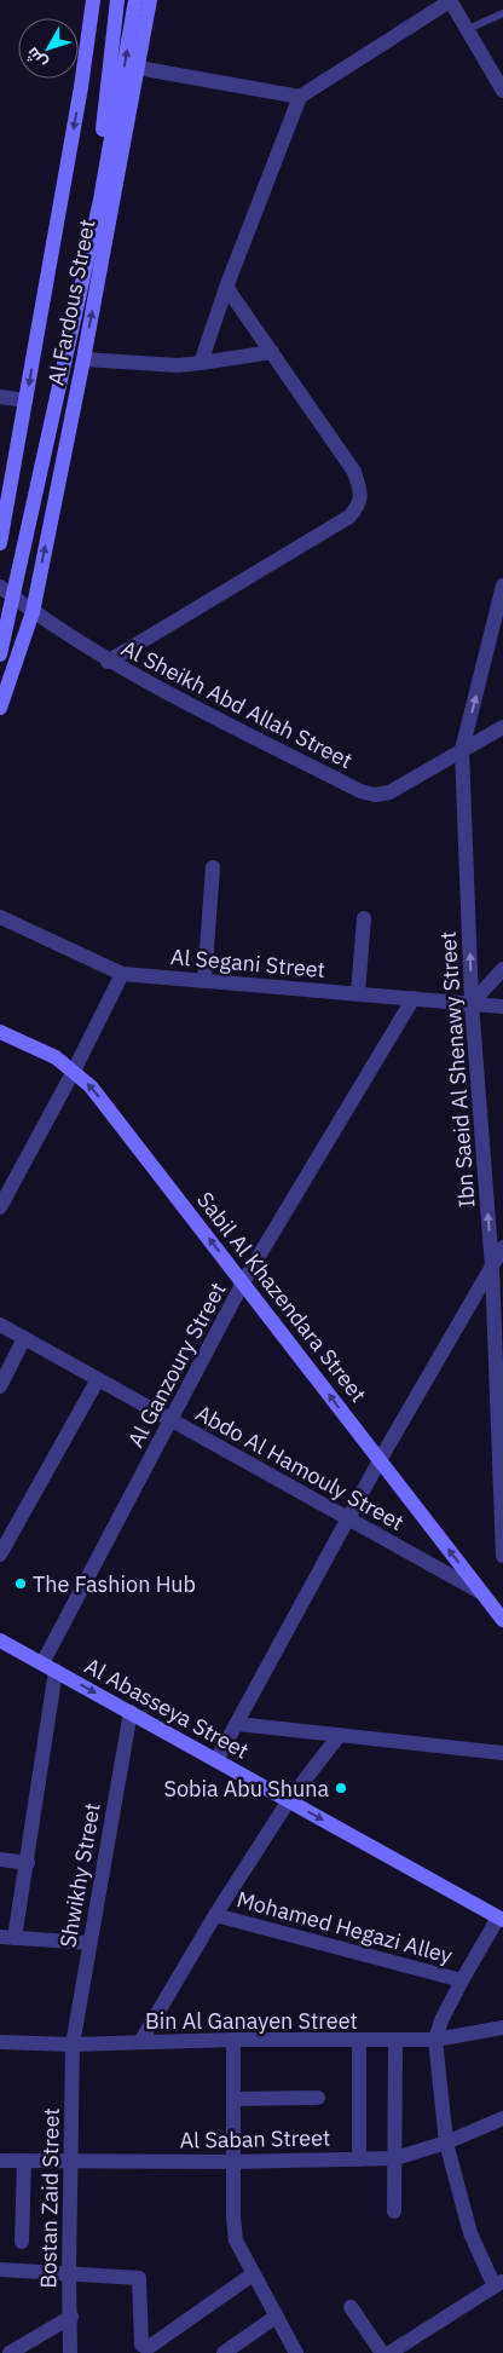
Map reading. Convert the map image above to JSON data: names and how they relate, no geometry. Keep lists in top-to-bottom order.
{
  "streets": {
    "main road": ["Al Fardous Street", "Sabil Al Khazendara Street", "Al Abasseya Street"],
    "street": [
      "Al Sheikh Abd Allah Street",
      "Al Segani Street",
      "Ibn Saeid Al Shenawy Street",
      "Al Ganzoury Street",
      "Abdo Al Hamouly Street",
      "Shwikhy Street",
      "Mohamed Hegazi Alley",
      "Bin Al Ganayen Street",
      "Al Saban Street",
      "Bostan Zaid Street"
    ]
  },
  "crossings": [
    ["Al Fardous Street", "Al Sheikh Abd Allah Street"],
    ["Al Sheikh Abd Allah Street", "Ibn Saeid Al Shenawy Street"],
    ["Al Segani Street", "Ibn Saeid Al Shenawy Street"],
    ["Al Segani Street", "Al Ganzoury Street"],
    ["Sabil Al Khazendara Street", "Al Ganzoury Street"],
    ["Sabil Al Khazendara Street", "Abdo Al Hamouly Street"],
    ["Al Ganzoury Street", "Abdo Al Hamouly Street"],
    ["Al Ganzoury Street", "Al Abasseya Street"],
    ["Al Abasseya Street", "Shwikhy Street"],
    ["Shwikhy Street", "Bin Al Ganayen Street"],
    ["Shwikhy Street", "Bostan Zaid Street"],
    ["Bin Al Ganayen Street", "Bostan Zaid Street"],
    ["Al Saban Street", "Bostan Zaid Street"]
  ],
  "one_way": ["Ibn Saeid Al Shenawy Street", "Sabil Al Khazendara Street", "Al Abasseya Street"],
  "places": ["The Fashion Hub", "Sobia Abu Shuna"],
  "north": "bottom left"
}
